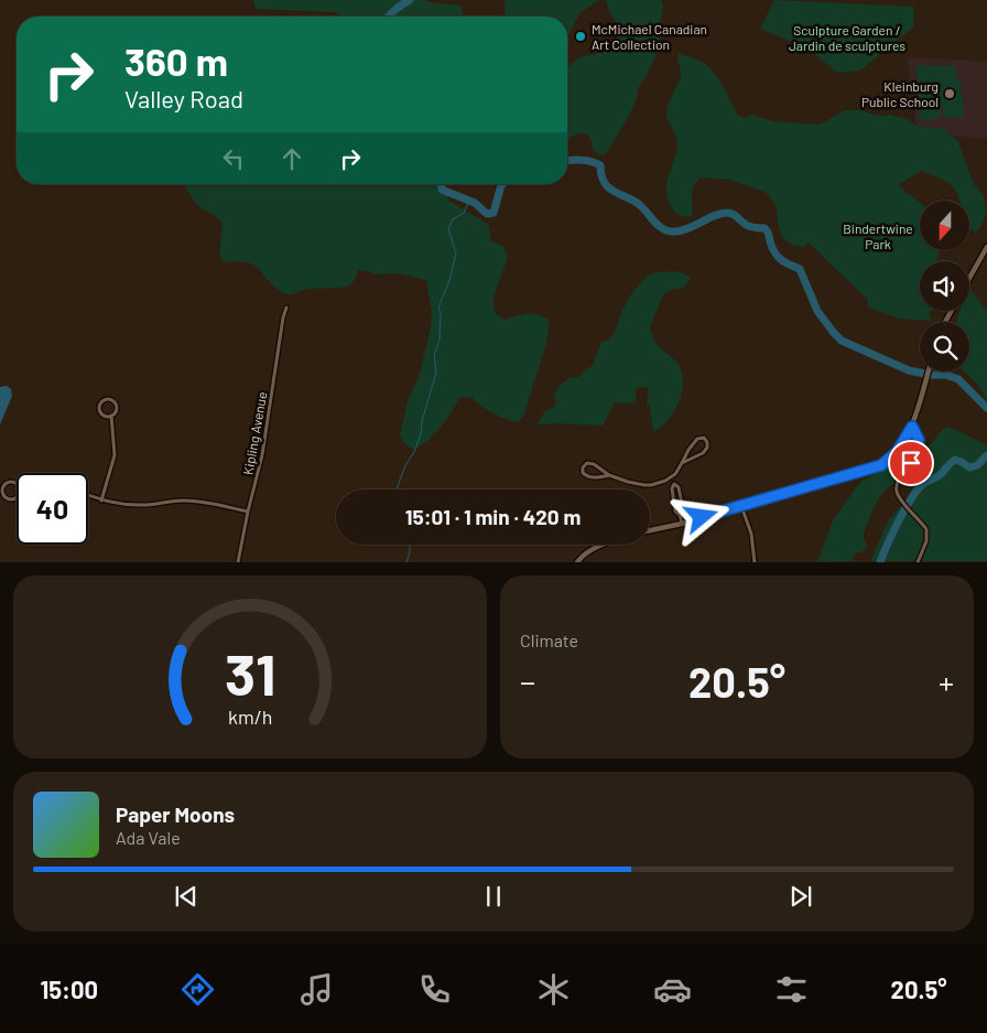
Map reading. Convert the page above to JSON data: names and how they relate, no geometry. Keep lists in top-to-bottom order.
{
  "streets": {
    "street": ["Kipling Avenue"]
  },
  "parks": ["Sculpture Garden / Jardin de sculptures", "Bindertwine Park"],
  "places": ["McMichael Canadian Art Collection", "Kleinburg Public School"],
  "north": "bottom",
  "page": {
    "turn": ["360 m", "Valley Road"],
    "limit": "40",
    "trip": "15:01 · 1 min · 420 m",
    "tile": "Climate",
    "heat": ["−", "20.5°", "+"],
    "song": ["Paper Moons", "Ada Vale"],
    "tabs": ["15:00", "20.5°"],
    "gauge": ["31", "km/h"]
  }
}
